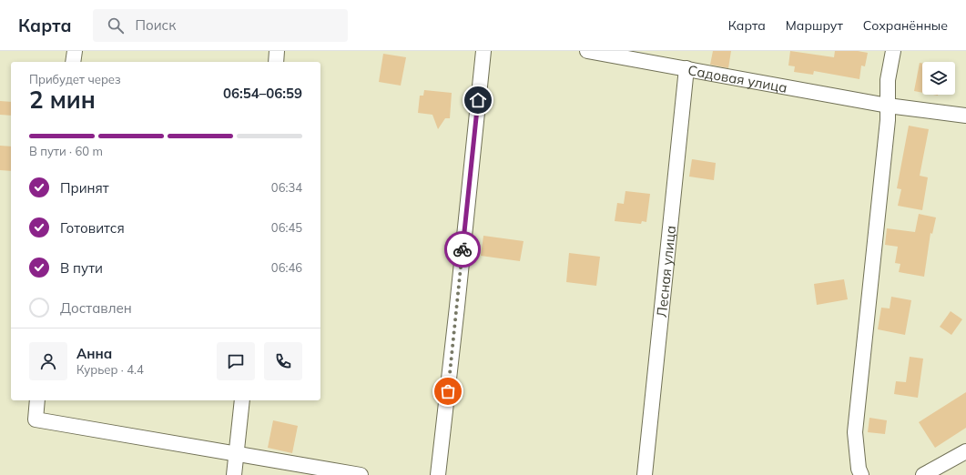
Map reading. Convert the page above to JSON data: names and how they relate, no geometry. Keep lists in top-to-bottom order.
{
  "streets": {
    "street": ["Садовая улица", "Лесная улица"]
  },
  "crossings": [
    ["Садовая улица", "Лесная улица"]
  ],
  "page": {
    "header": "Карта",
    "search": "Поиск",
    "nav": ["Карта", "Маршрут", "Сохранённые"],
    "heading": ["2 мин", "Прибудет через", "06:54–06:59"],
    "panel": ["Анна", "Курьер · 4.4"],
    "bar": "В пути · 60 m",
    "list": [
      ["Принят", "06:34"],
      ["Готовится", "06:45"],
      ["В пути", "06:46"],
      "Доставлен"
    ]
  }
}
